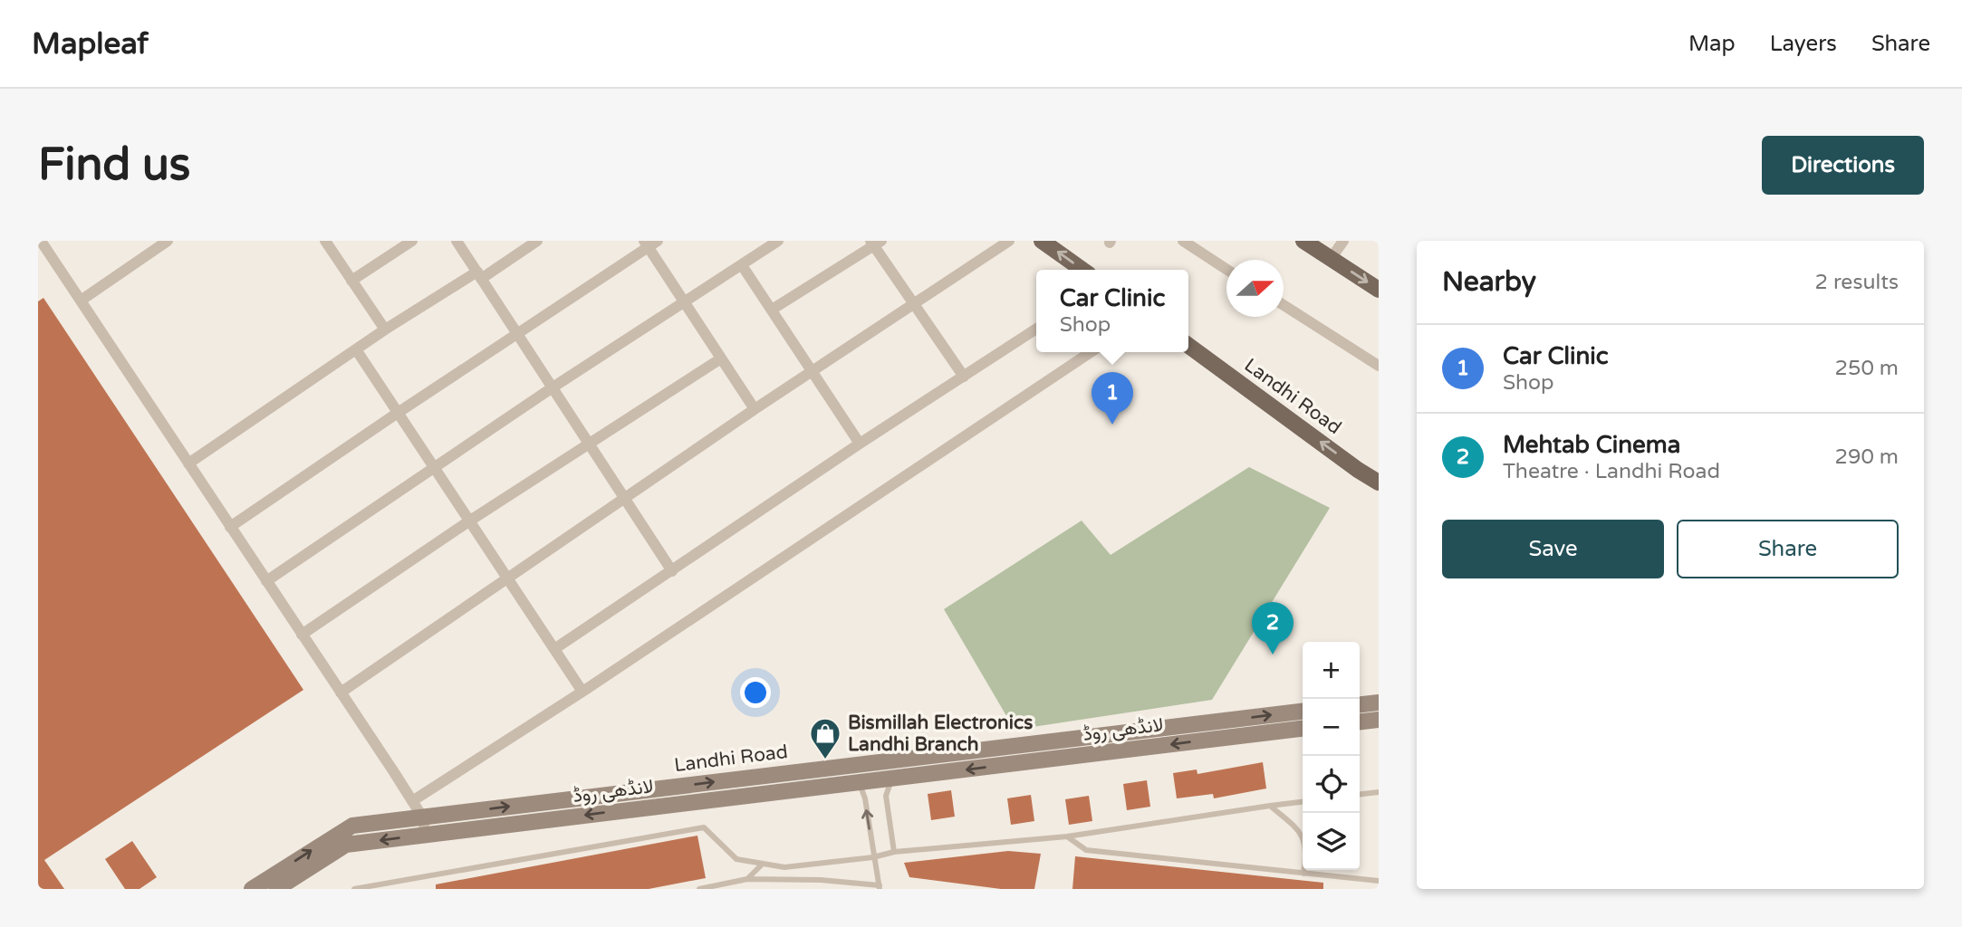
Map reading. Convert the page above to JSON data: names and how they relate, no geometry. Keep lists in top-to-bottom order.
{
  "streets": {
    "main road": ["Landhi Road", "لانڈھی روڈ"]
  },
  "one_way": ["لانڈھی روڈ"],
  "places": {
    "shop": ["Bismillah Electronics Landhi Branch"]
  },
  "north": "right",
  "page": {
    "header": "Mapleaf",
    "nav": ["Map", "Layers", "Share"],
    "buttons": [
      "Directions",
      ["Save", "Share"]
    ],
    "title": "Find us",
    "heading": ["Nearby", "2 results"],
    "popup": ["Car Clinic", "Shop"],
    "list": [
      {
        "mark": "1",
        "name": "Car Clinic",
        "note": "Shop",
        "value": "250 m"
      },
      {
        "mark": "2",
        "name": "Mehtab Cinema",
        "note": "Theatre · Landhi Road",
        "value": "290 m"
      }
    ],
    "pins": ["1", "2"],
    "map_buttons": ["+", "−"]
  }
}
